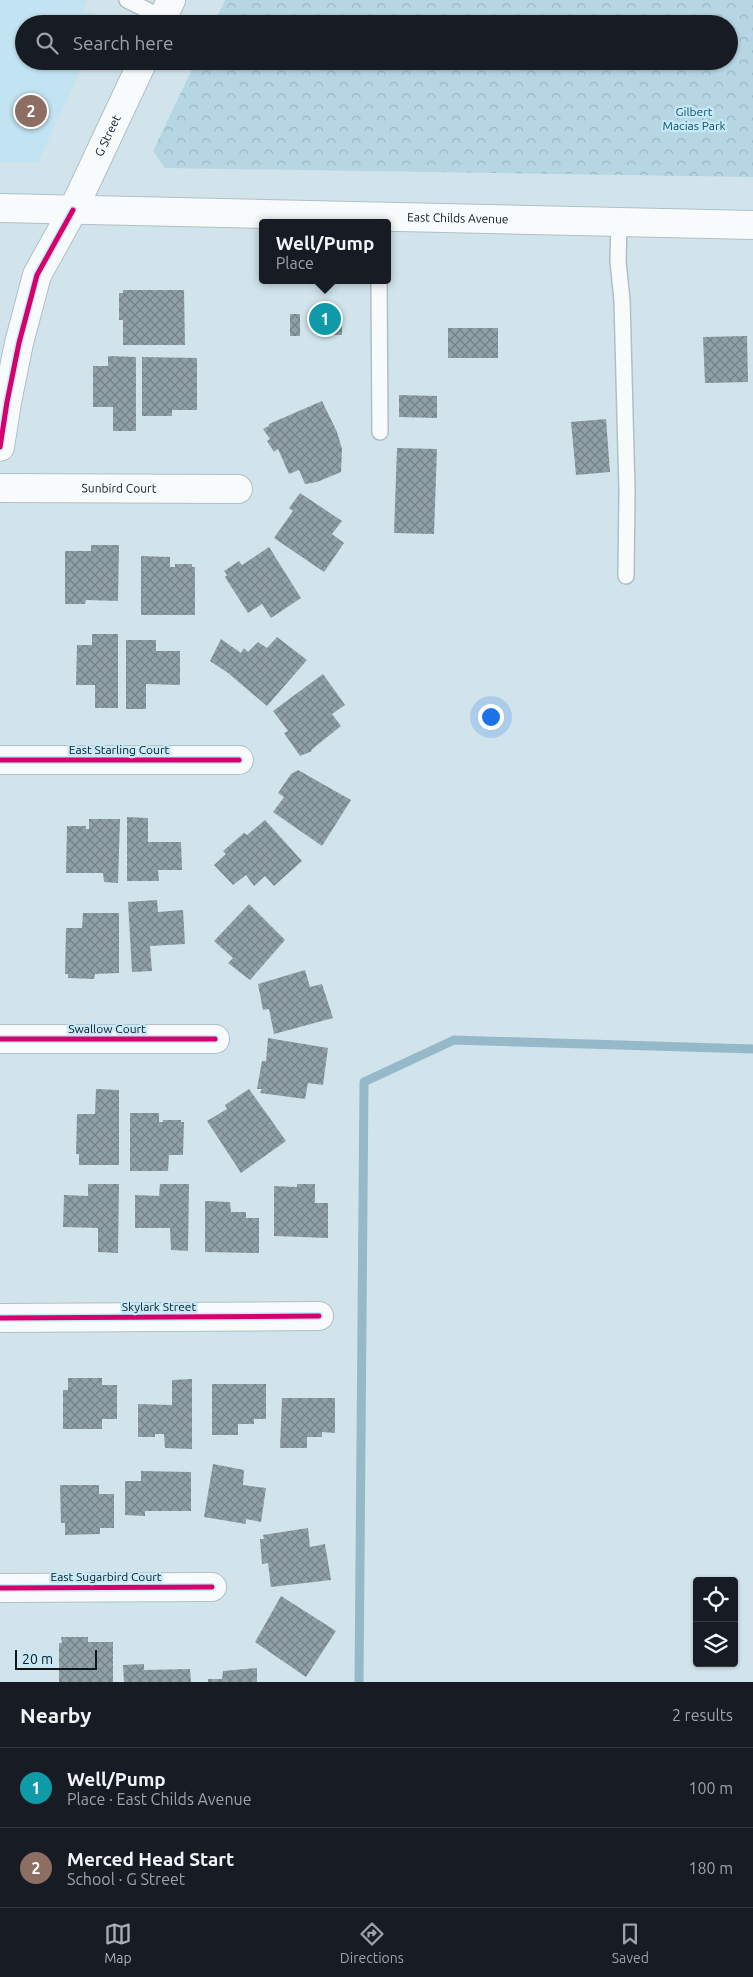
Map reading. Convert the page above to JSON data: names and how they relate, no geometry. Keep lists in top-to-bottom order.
{
  "streets": {
    "street": [
      "G Street",
      "East Childs Avenue",
      "Sunbird Court",
      "East Starling Court",
      "Swallow Court",
      "Skylark Street",
      "East Sugarbird Court"
    ]
  },
  "crossings": [
    ["G Street", "East Childs Avenue"]
  ],
  "parks": ["Gilbert Macias Park"],
  "scale_bar": "20 m",
  "page": {
    "search": "Search here",
    "pins": ["2", "1"],
    "popup": ["Well/Pump", "Place"],
    "scale": "20 m",
    "heading": ["Nearby", "2 results"],
    "list": [
      {
        "mark": "1",
        "name": "Well/Pump",
        "note": "Place · East Childs Avenue",
        "value": "100 m"
      },
      {
        "mark": "2",
        "name": "Merced Head Start",
        "note": "School · G Street",
        "value": "180 m"
      }
    ],
    "nav": ["Map", "Directions", "Saved"]
  }
}
